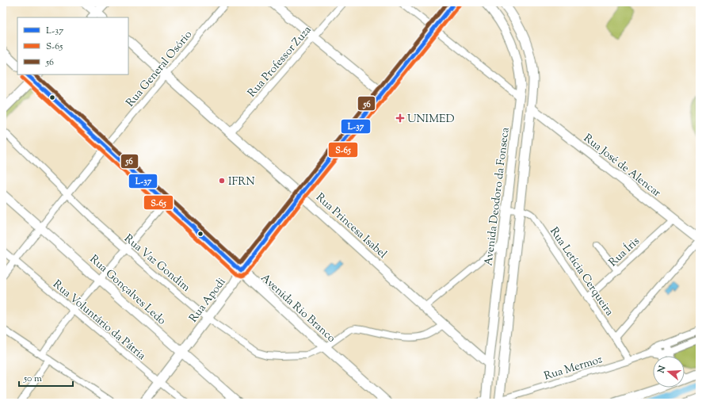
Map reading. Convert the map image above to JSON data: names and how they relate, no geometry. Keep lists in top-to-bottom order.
{
  "streets": {
    "main road": ["Avenida Rio Branco"],
    "street": [
      "Rua Professor Zuza",
      "Rua General Osório",
      "Rua José de Alencar",
      "Avenida Deodoro da Fonseca",
      "Rua Princesa Isabel",
      "Rua Íris",
      "Rua Vaz Gondim",
      "Rua Letícia Cerqueira",
      "Rua Gonçalves Ledo",
      "Rua Apodi",
      "Rua Voluntário da Pátria",
      "Rua Mermoz"
    ]
  },
  "crossings": [
    ["Rua Professor Zuza", "Rua Princesa Isabel"],
    ["Rua General Osório", "Rua Princesa Isabel"],
    ["Rua General Osório", "Rua Vaz Gondim"],
    ["Rua General Osório", "Rua Gonçalves Ledo"],
    ["Rua General Osório", "Avenida Rio Branco"],
    ["Rua General Osório", "Rua Voluntário da Pátria"],
    ["Rua José de Alencar", "Rua Íris"],
    ["Avenida Deodoro da Fonseca", "Rua Princesa Isabel"],
    ["Avenida Deodoro da Fonseca", "Rua Letícia Cerqueira"],
    ["Rua Princesa Isabel", "Rua Vaz Gondim"],
    ["Rua Princesa Isabel", "Rua Apodi"],
    ["Rua Íris", "Rua Letícia Cerqueira"],
    ["Rua Vaz Gondim", "Rua Apodi"],
    ["Rua Vaz Gondim", "Avenida Rio Branco"],
    ["Rua Letícia Cerqueira", "Rua Mermoz"],
    ["Rua Gonçalves Ledo", "Rua Apodi"],
    ["Rua Apodi", "Avenida Rio Branco"],
    ["Rua Apodi", "Rua Voluntário da Pátria"]
  ],
  "places": {
    "health": ["UNIMED"],
    "other": ["IFRN"]
  },
  "lines": ["transit line L-37", "transit line 56", "transit line S-65"],
  "legend": ["L-37", "S-65", "56"],
  "scale_bar": "50 m",
  "north": "left"
}
